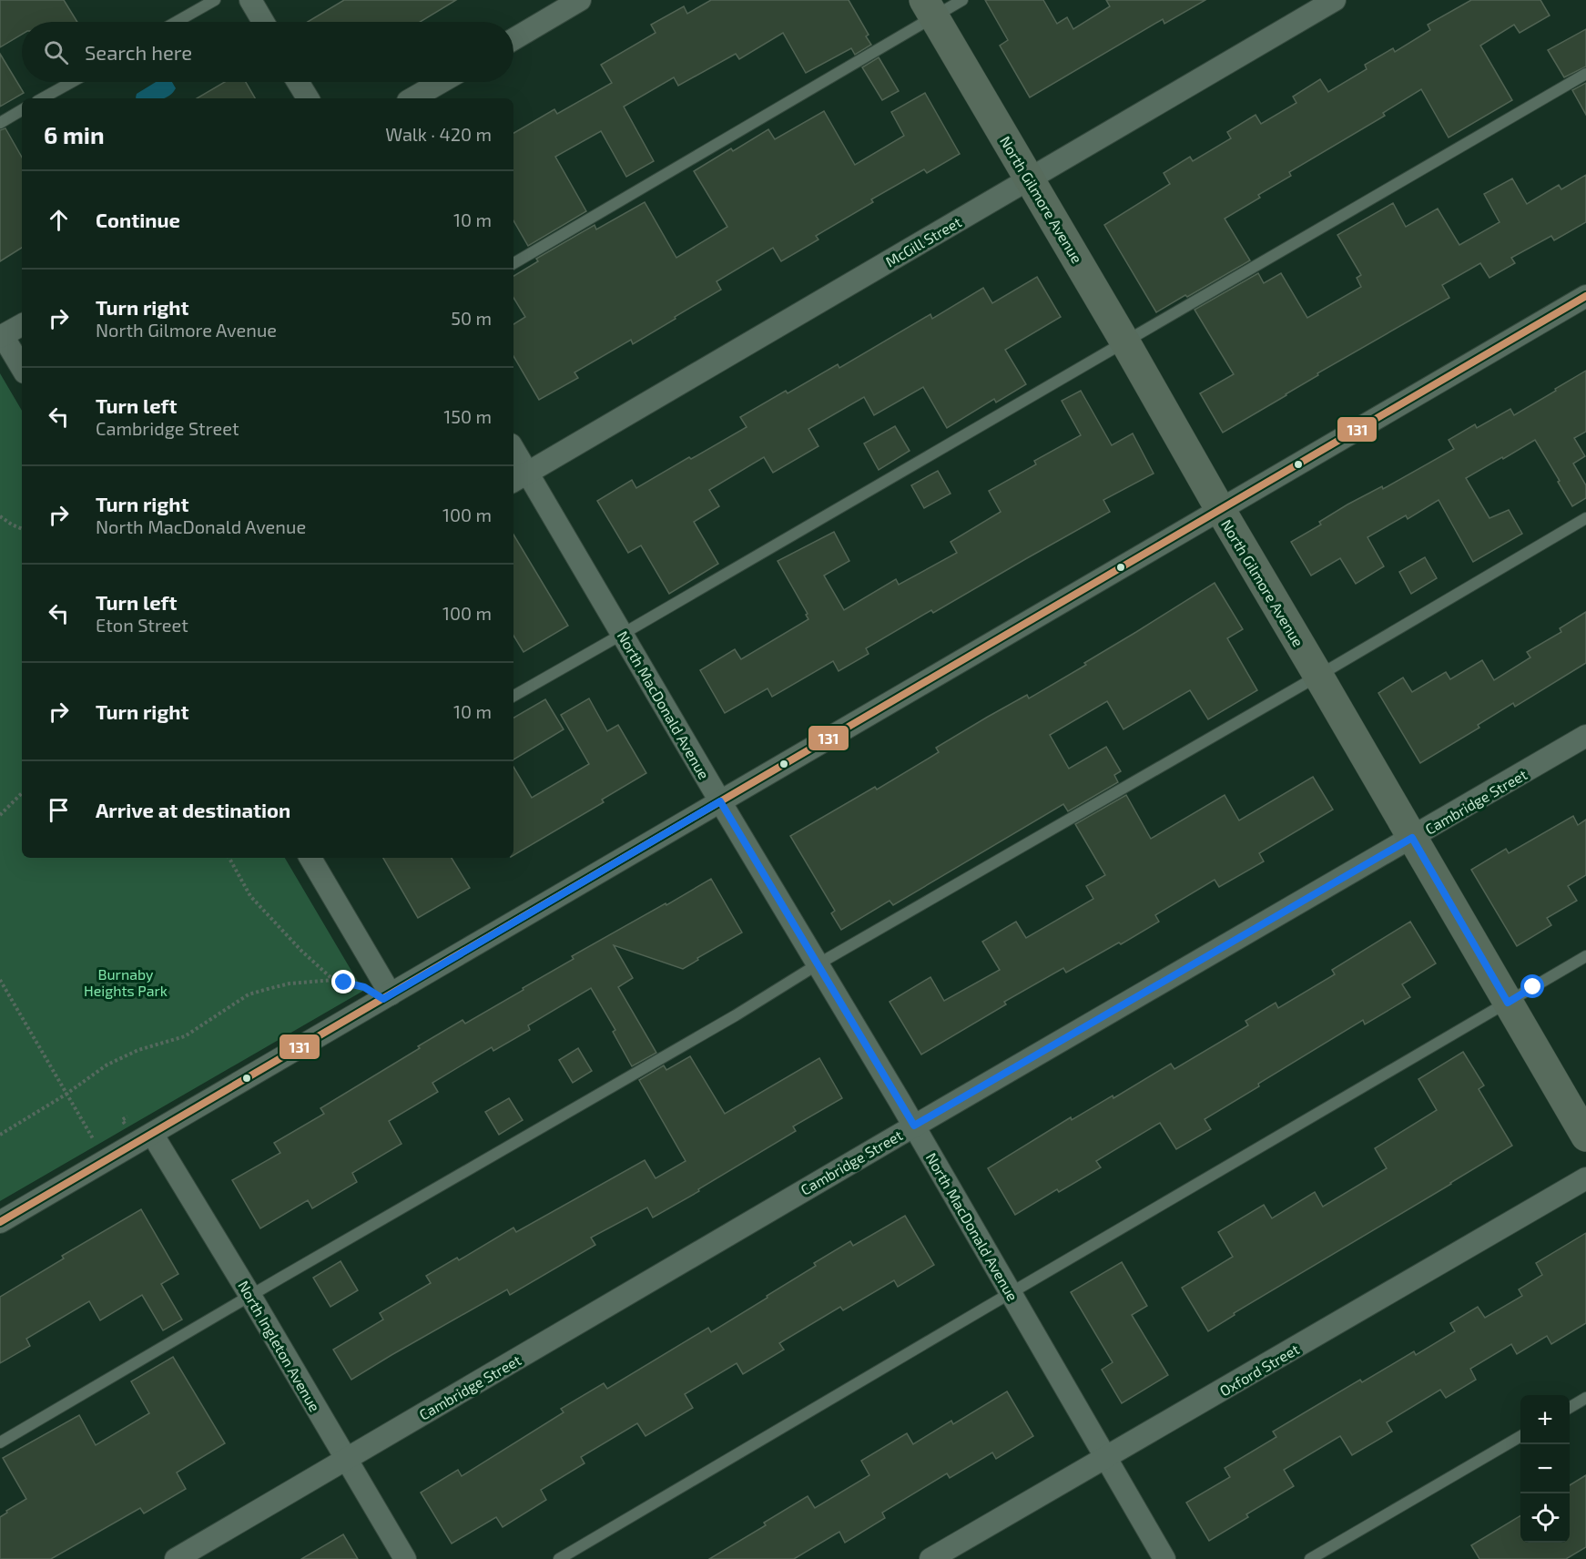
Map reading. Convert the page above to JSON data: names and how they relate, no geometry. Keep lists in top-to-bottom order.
{
  "streets": {
    "street": [
      "North Gilmore Avenue",
      "McGill Street",
      "North MacDonald Avenue",
      "Cambridge Street",
      "North Ingleton Avenue",
      "Oxford Street"
    ]
  },
  "crossings": [
    ["North Gilmore Avenue", "McGill Street"],
    ["North Gilmore Avenue", "Cambridge Street"],
    ["McGill Street", "North MacDonald Avenue"],
    ["North MacDonald Avenue", "Cambridge Street"],
    ["North MacDonald Avenue", "Oxford Street"],
    ["Cambridge Street", "North Ingleton Avenue"]
  ],
  "parks": ["Burnaby Heights Park"],
  "lines": ["transit line 131"],
  "page": {
    "search": "Search here",
    "heading": ["6 min", "Walk · 420 m"],
    "list": [
      ["Continue", "10 m"],
      ["Turn right", "North Gilmore Avenue", "50 m"],
      ["Turn left", "Cambridge Street", "150 m"],
      ["Turn right", "North MacDonald Avenue", "100 m"],
      ["Turn left", "Eton Street", "100 m"],
      ["Turn right", "10 m"],
      "Arrive at destination"
    ],
    "map_buttons": ["+", "−"]
  }
}
